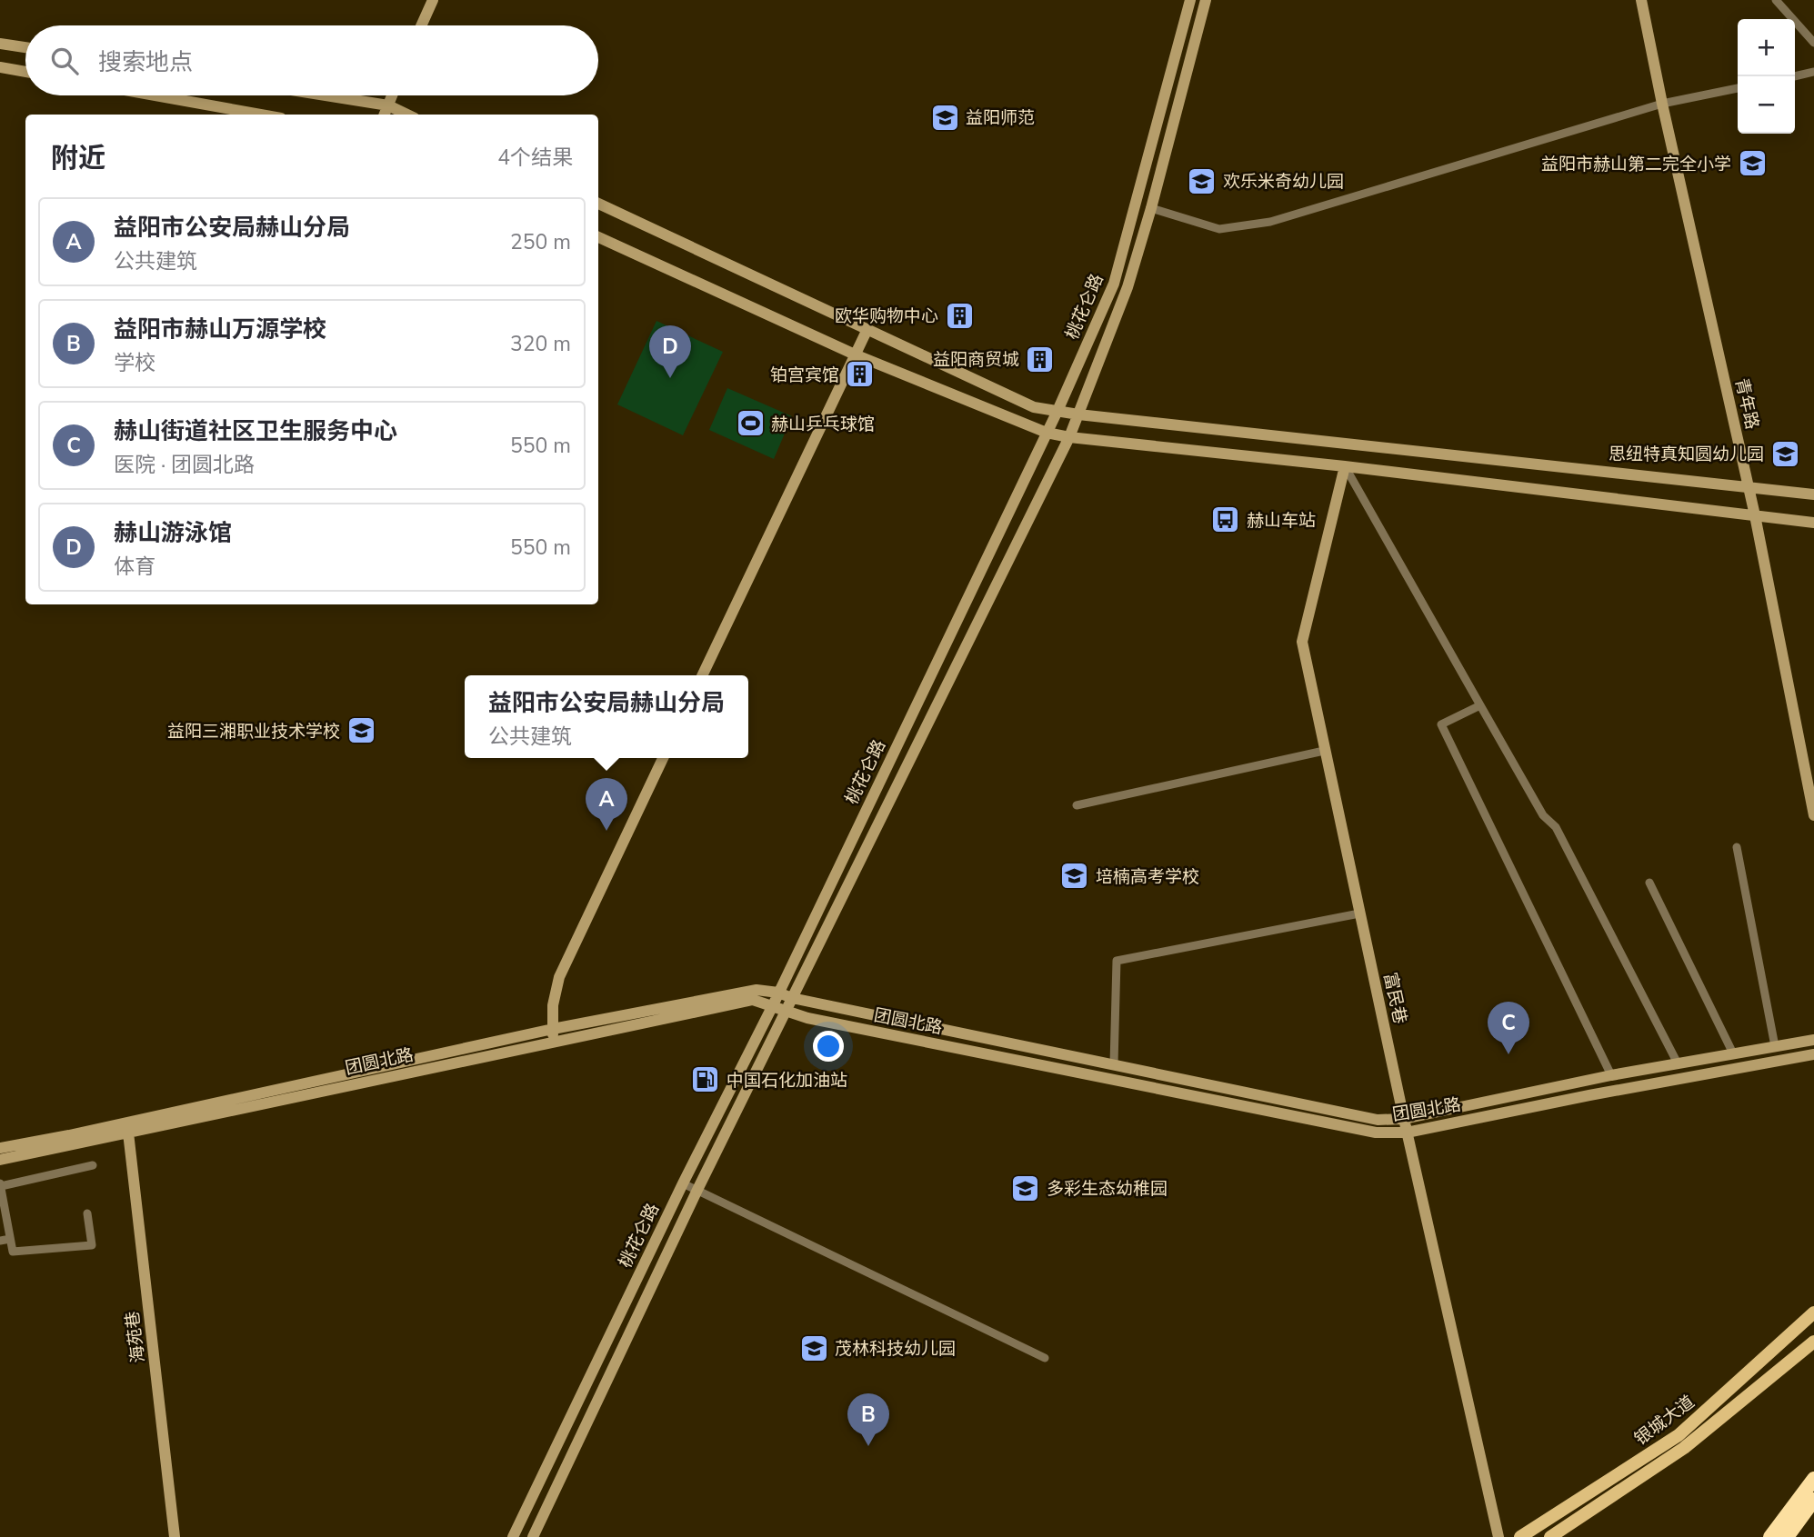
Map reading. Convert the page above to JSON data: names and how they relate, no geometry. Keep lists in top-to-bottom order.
{
  "streets": {
    "main road": [
      "桃花仑路",
      "青年路",
      "富民巷",
      "团圆北路",
      "海苑巷",
      "银城大道"
    ]
  },
  "crossings": [
    ["桃花仑路", "团圆北路"],
    ["富民巷", "团圆北路"],
    ["团圆北路", "海苑巷"]
  ],
  "places": {
    "school or university": [
      "益阳师范",
      "益阳市赫山第二完全小学",
      "欢乐米奇幼儿园",
      "思纽特真知圆幼儿园",
      "益阳三湘职业技术学校",
      "培楠高考学校",
      "多彩生态幼稚园",
      "茂林科技幼儿园"
    ],
    "building": ["欧华购物中心", "益阳商贸城", "铂宫宾馆"],
    "sports": ["赫山乒乓球馆"],
    "bus stop": ["赫山车站"],
    "fuel station": ["中国石化加油站"]
  },
  "page": {
    "map_buttons": ["+", "−"],
    "search": "搜索地点",
    "heading": ["附近", "4个结果"],
    "list": [
      {
        "mark": "A",
        "name": "益阳市公安局赫山分局",
        "note": "公共建筑",
        "value": "250 m"
      },
      {
        "mark": "B",
        "name": "益阳市赫山万源学校",
        "note": "学校",
        "value": "320 m"
      },
      {
        "mark": "C",
        "name": "赫山街道社区卫生服务中心",
        "note": "医院 · 团圆北路",
        "value": "550 m"
      },
      {
        "mark": "D",
        "name": "赫山游泳馆",
        "note": "体育",
        "value": "550 m"
      }
    ],
    "pins": [
      "D",
      "A",
      "C",
      "B"
    ],
    "popup": ["益阳市公安局赫山分局", "公共建筑"]
  }
}
